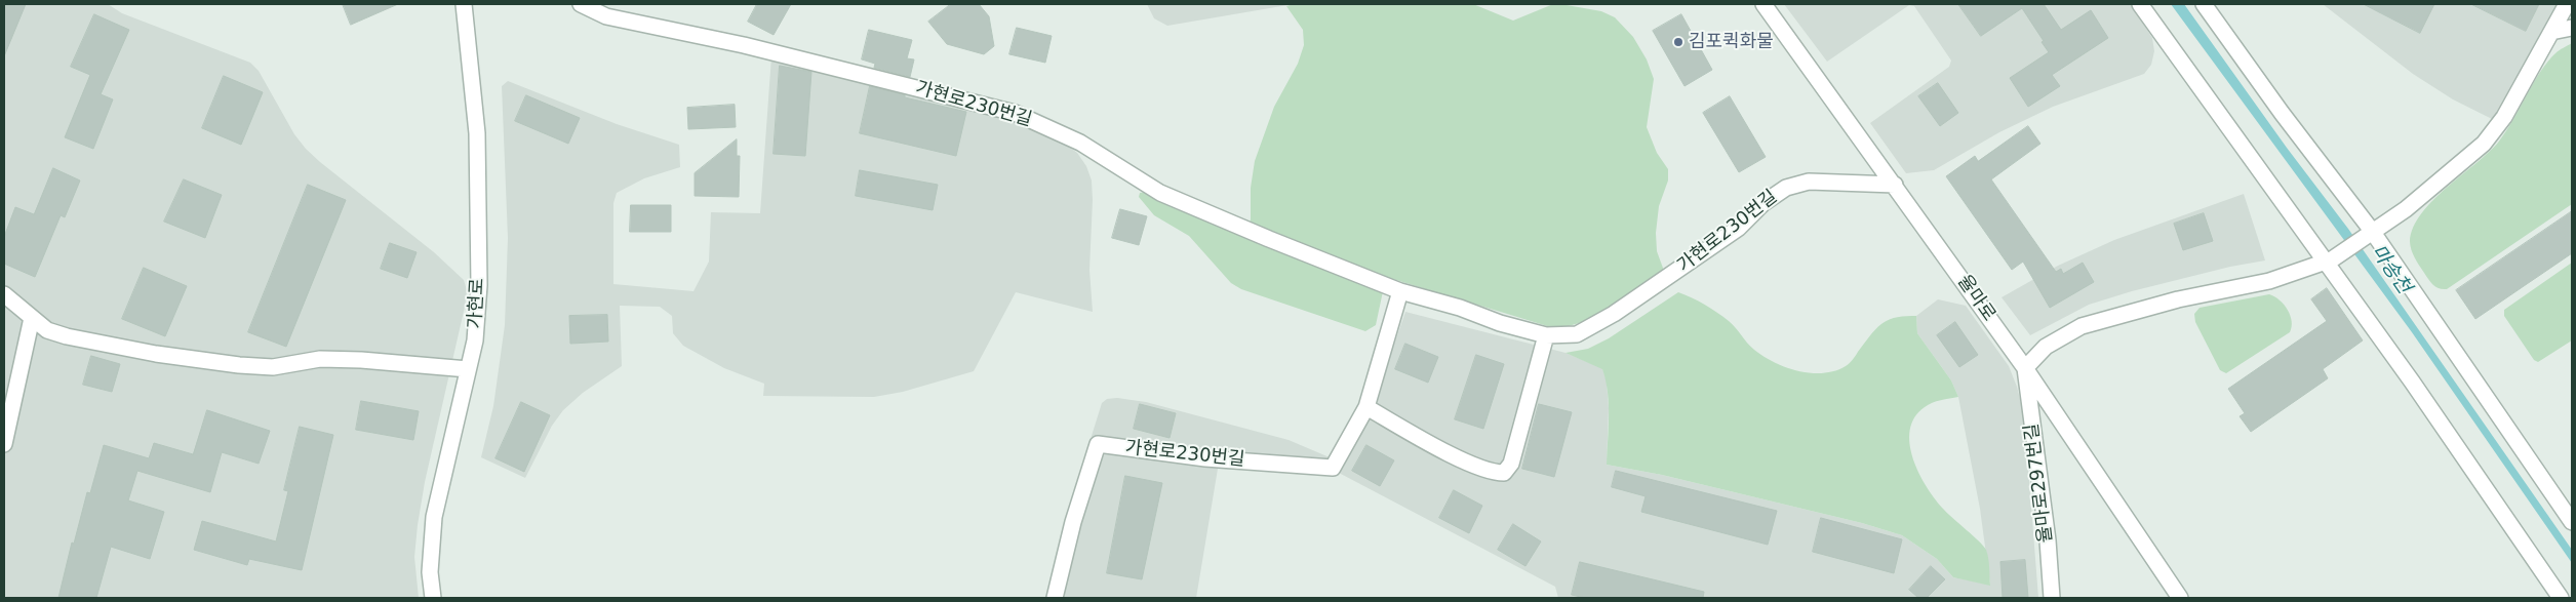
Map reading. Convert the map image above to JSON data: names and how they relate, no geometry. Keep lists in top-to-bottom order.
{
  "streets": {
    "street": [
      "가현로230번길",
      "율마로",
      "가현로",
      "율마로297번길"
    ]
  },
  "crossings": [
    ["가현로230번길", "율마로"],
    ["율마로", "율마로297번길"]
  ],
  "water": ["마송천"],
  "places": ["김포퀵화물"]
}
